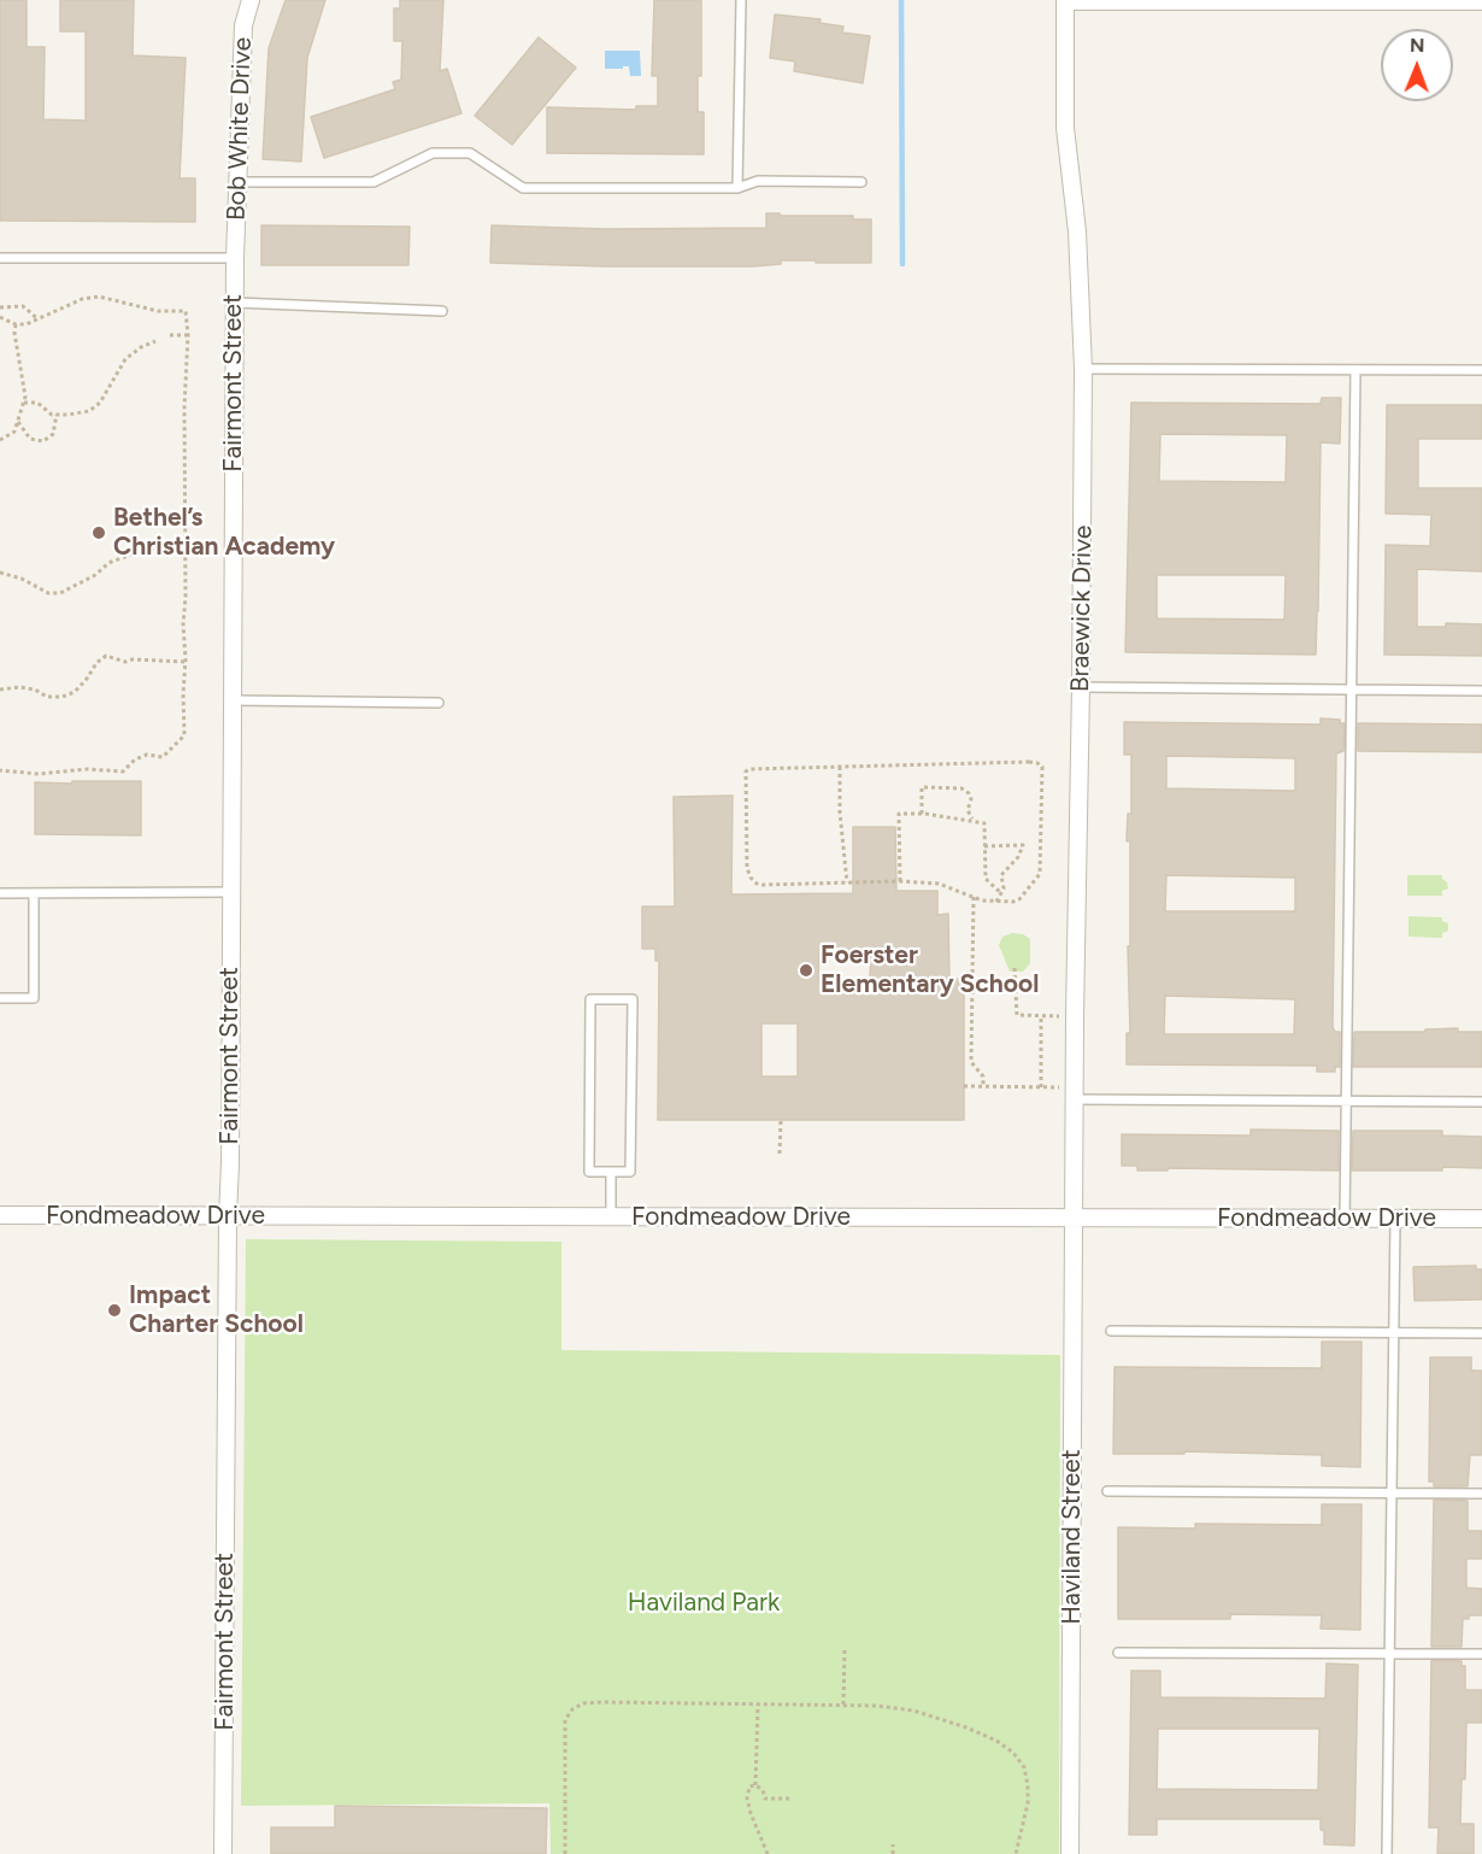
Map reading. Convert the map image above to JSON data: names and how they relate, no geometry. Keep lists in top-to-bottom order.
{
  "streets": {
    "street": [
      "Bob White Drive",
      "Fairmont Street",
      "Braewick Drive",
      "Fondmeadow Drive",
      "Haviland Street"
    ]
  },
  "crossings": [
    ["Bob White Drive", "Fairmont Street"],
    ["Fairmont Street", "Fondmeadow Drive"],
    ["Braewick Drive", "Fondmeadow Drive"],
    ["Braewick Drive", "Haviland Street"],
    ["Fondmeadow Drive", "Haviland Street"]
  ],
  "parks": ["Haviland Park"],
  "places": ["Bethel’s Christian Academy", "Foerster Elementary School", "Impact Charter School"],
  "north": "top"
}
